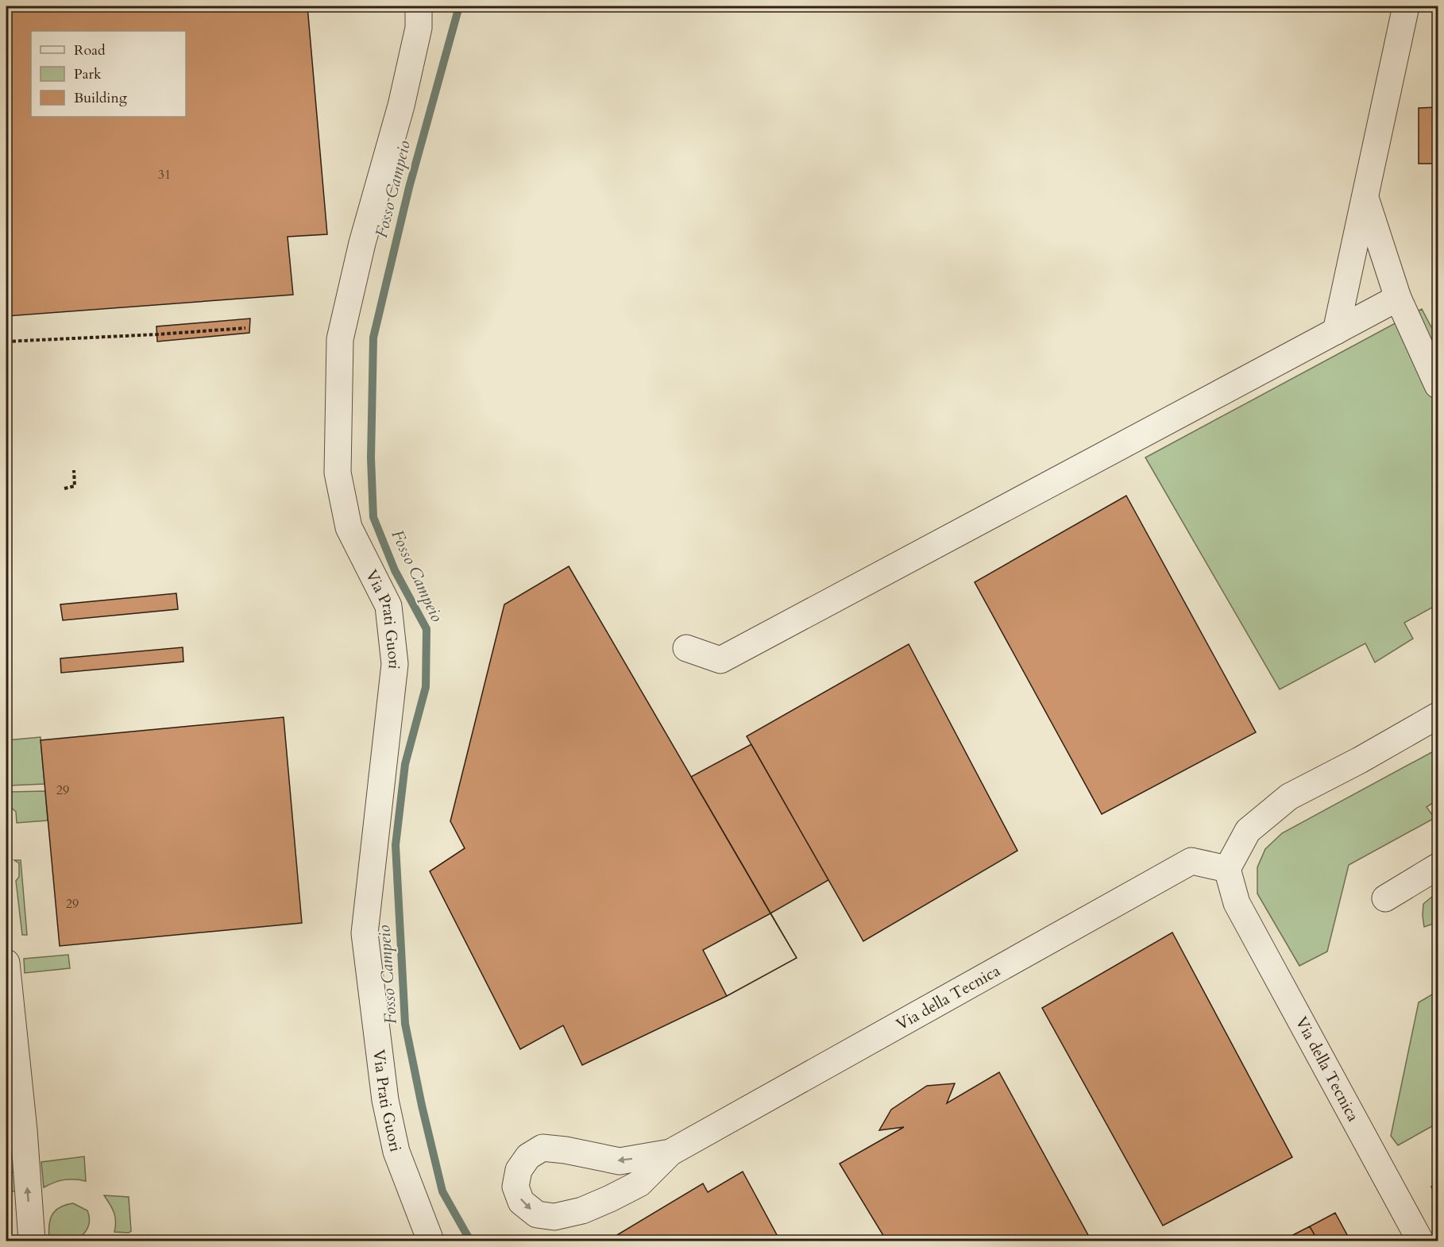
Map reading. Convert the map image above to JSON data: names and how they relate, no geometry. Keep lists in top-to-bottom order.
{
  "streets": {
    "street": ["Via Prati Guori", "Via della Tecnica"]
  },
  "water": ["Fosso Campeio"],
  "house_numbers": ["31", "29", "29"],
  "legend": ["Road", "Park", "Building"]
}
